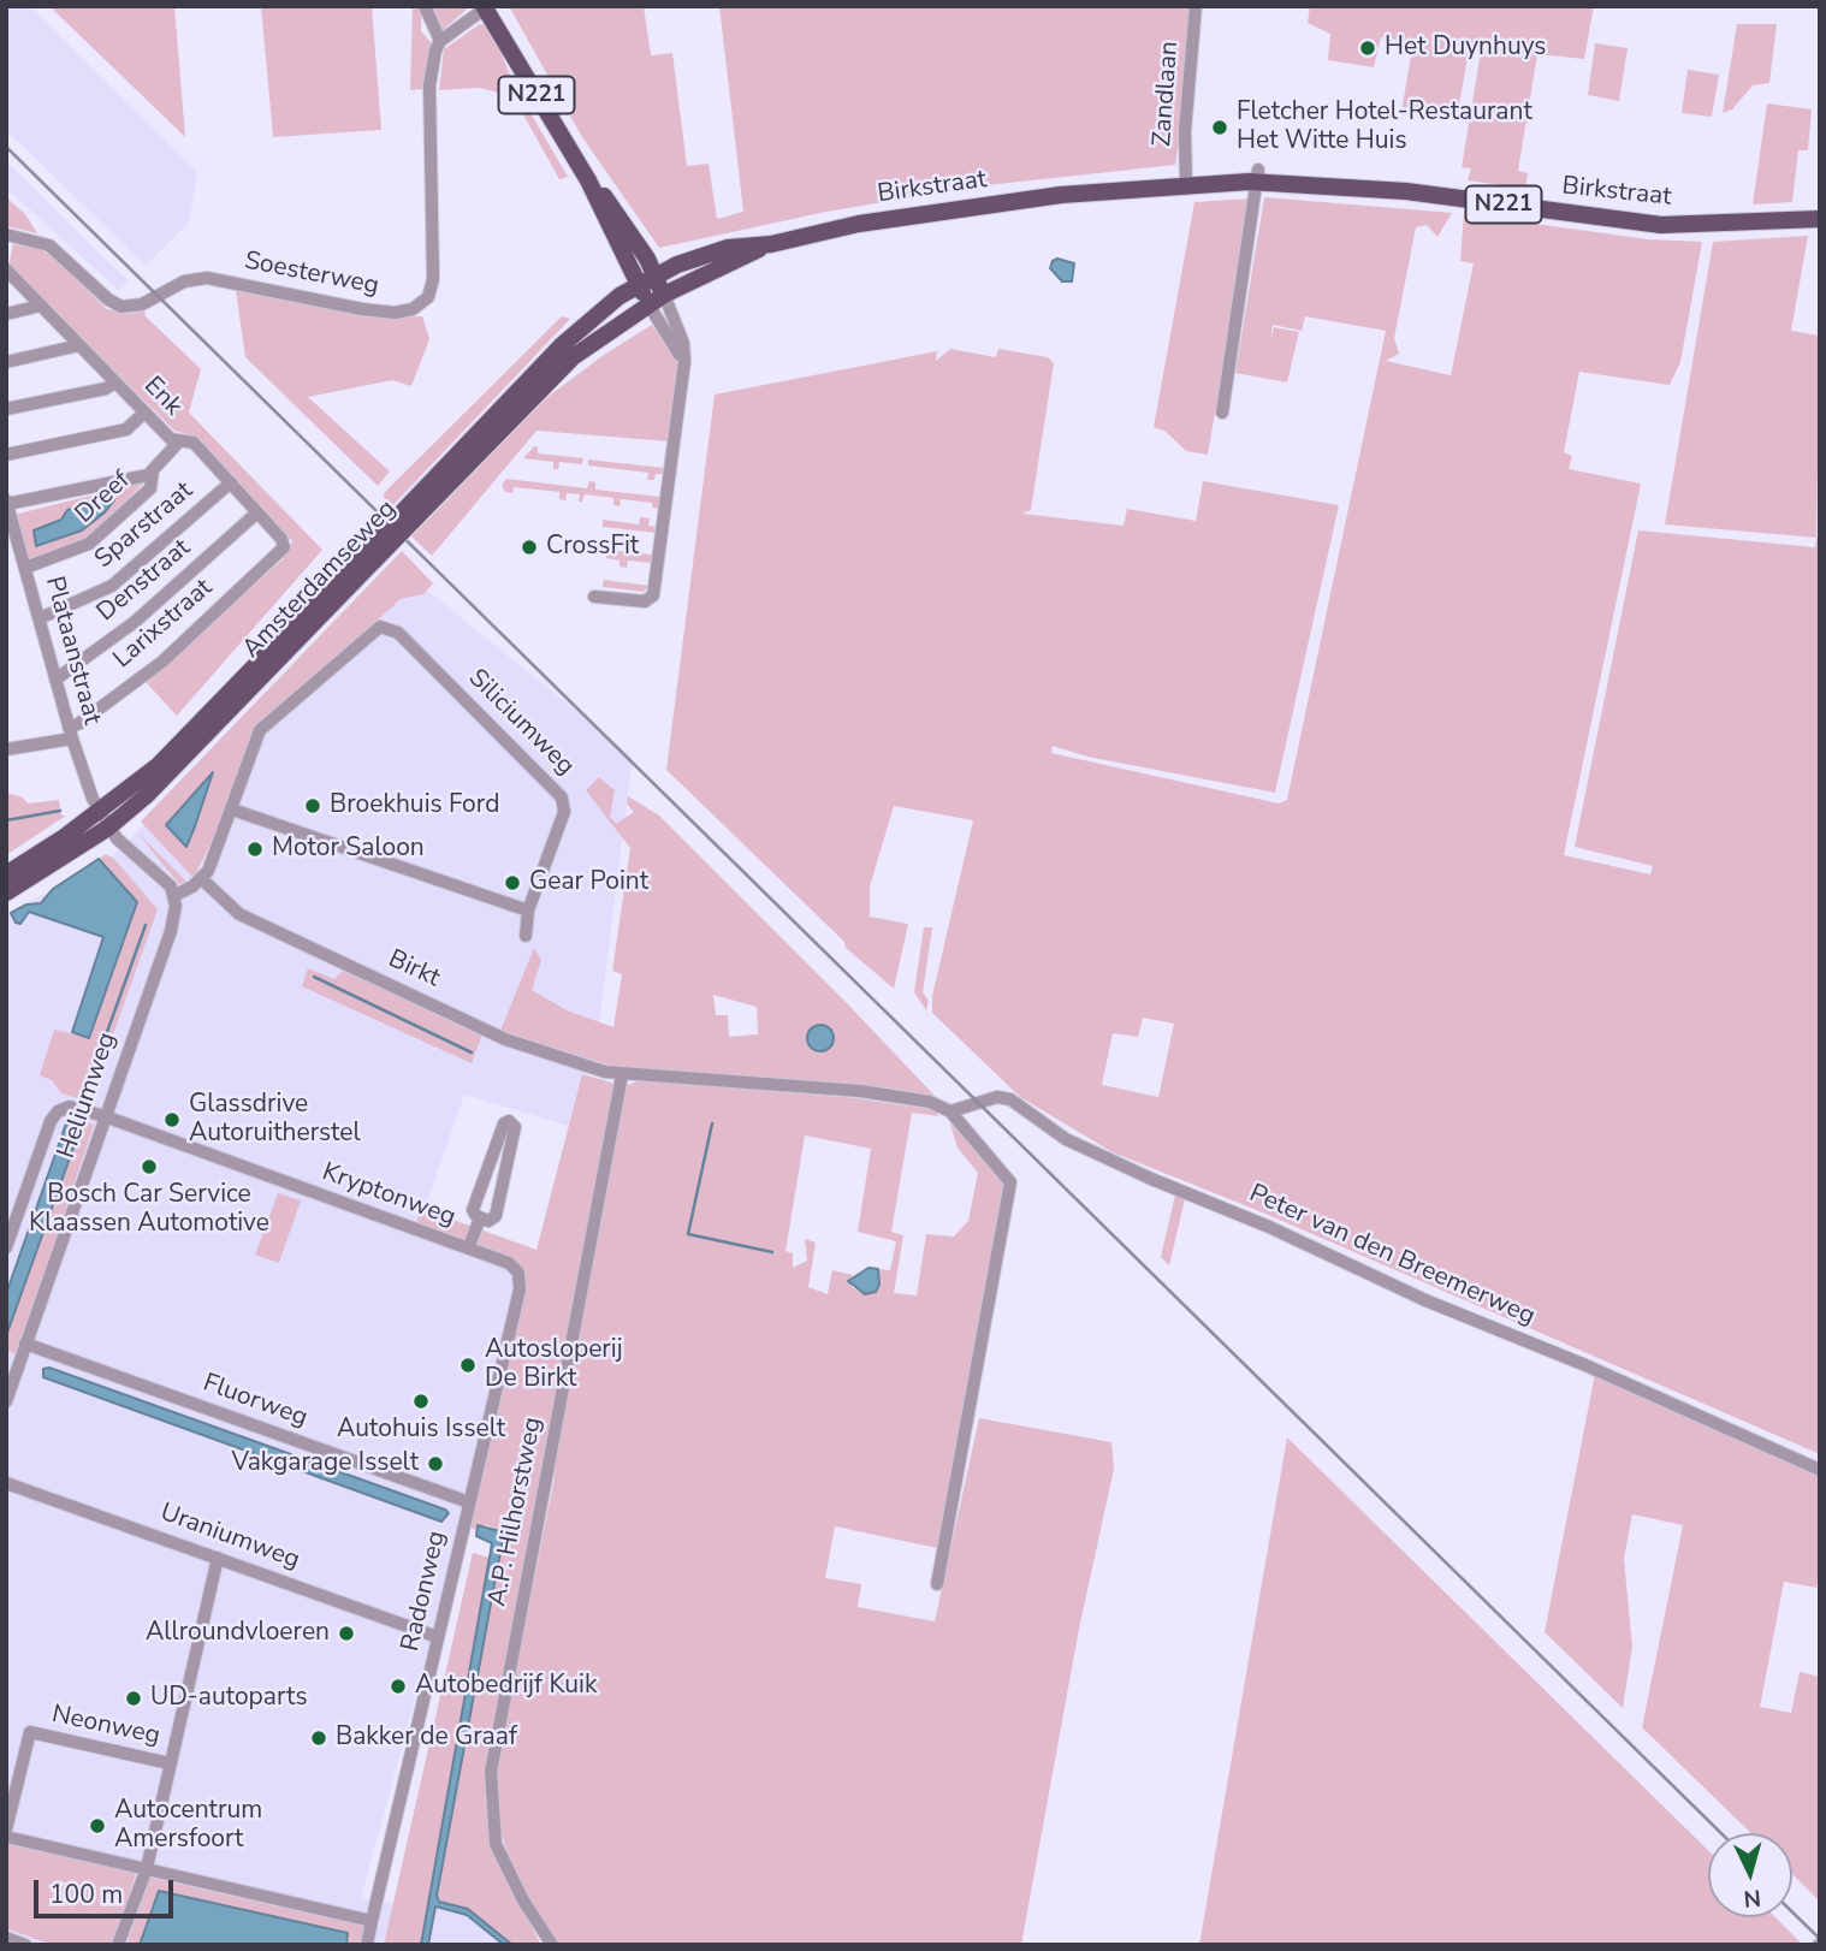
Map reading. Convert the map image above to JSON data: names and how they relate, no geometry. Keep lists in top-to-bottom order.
{
  "streets": {
    "main road": ["N221", "Birkstraat", "Amsterdamseweg"],
    "street": [
      "Zandlaan",
      "Soesterweg",
      "Enk",
      "Dreef",
      "Sparstraat",
      "Denstraat",
      "Larixstraat",
      "Plataanstraat",
      "Siliciumweg",
      "Birkt",
      "Heliumweg",
      "Kryptonweg",
      "Peter van den Breemerweg",
      "Fluorweg",
      "A.P. Hilhorstweg",
      "Uraniumweg",
      "Radonweg",
      "Neonweg"
    ]
  },
  "crossings": [
    ["Zandlaan", "Birkstraat"],
    ["N221", "Birkstraat"],
    ["N221", "Amsterdamseweg"],
    ["Birkstraat", "Amsterdamseweg"],
    ["Enk", "Dreef"],
    ["Enk", "Sparstraat"],
    ["Enk", "Denstraat"],
    ["Enk", "Larixstraat"],
    ["Dreef", "Plataanstraat"],
    ["Sparstraat", "Plataanstraat"],
    ["Amsterdamseweg", "Plataanstraat"],
    ["Denstraat", "Plataanstraat"],
    ["Larixstraat", "Plataanstraat"],
    ["Siliciumweg", "Birkt"],
    ["Siliciumweg", "Heliumweg"],
    ["Birkt", "A.P. Hilhorstweg"],
    ["Heliumweg", "Kryptonweg"],
    ["Heliumweg", "Fluorweg"],
    ["Kryptonweg", "Radonweg"],
    ["Fluorweg", "Radonweg"],
    ["Uraniumweg", "Radonweg"],
    ["Uraniumweg", "Neonweg"]
  ],
  "places": [
    "Het Duynhuys",
    "Fletcher Hotel-Restaurant Het Witte Huis",
    "CrossFit",
    "Broekhuis Ford",
    "Motor Saloon",
    "Gear Point",
    "Glassdrive Autoruitherstel",
    "Bosch Car Service Klaassen Automotive",
    "Autosloperij De Birkt",
    "Autohuis Isselt",
    "Vakgarage Isselt",
    "Allroundvloeren",
    "Autobedrijf Kuik",
    "UD-autoparts",
    "Bakker de Graaf",
    "Autocentrum Amersfoort"
  ],
  "scale_bar": "100 m",
  "north": "bottom"
}
